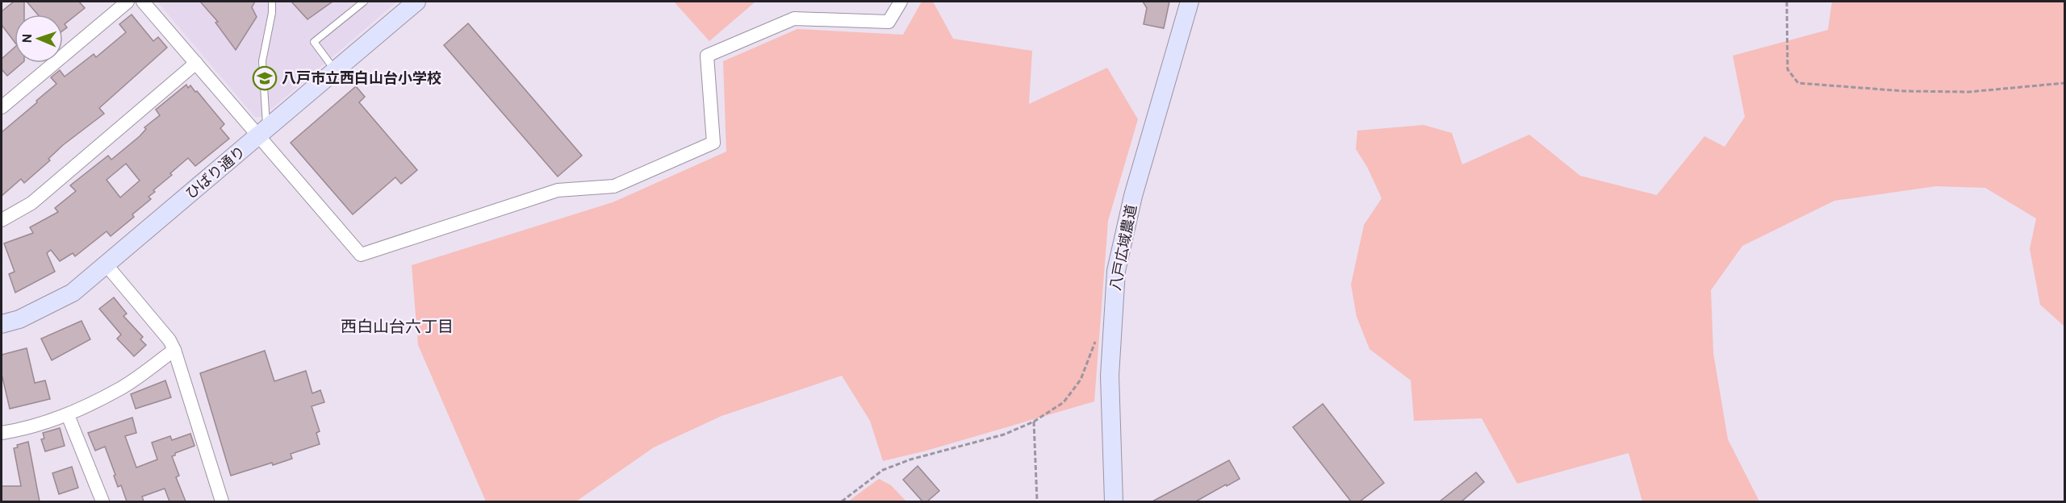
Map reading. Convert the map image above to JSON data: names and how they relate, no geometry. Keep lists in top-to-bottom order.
{
  "streets": {
    "street": ["ひばり通り", "八戸広域農道"]
  },
  "districts": ["西白山台六丁目"],
  "places": {
    "school or university": ["八戸市立西白山台小学校"]
  },
  "north": "left"
}
